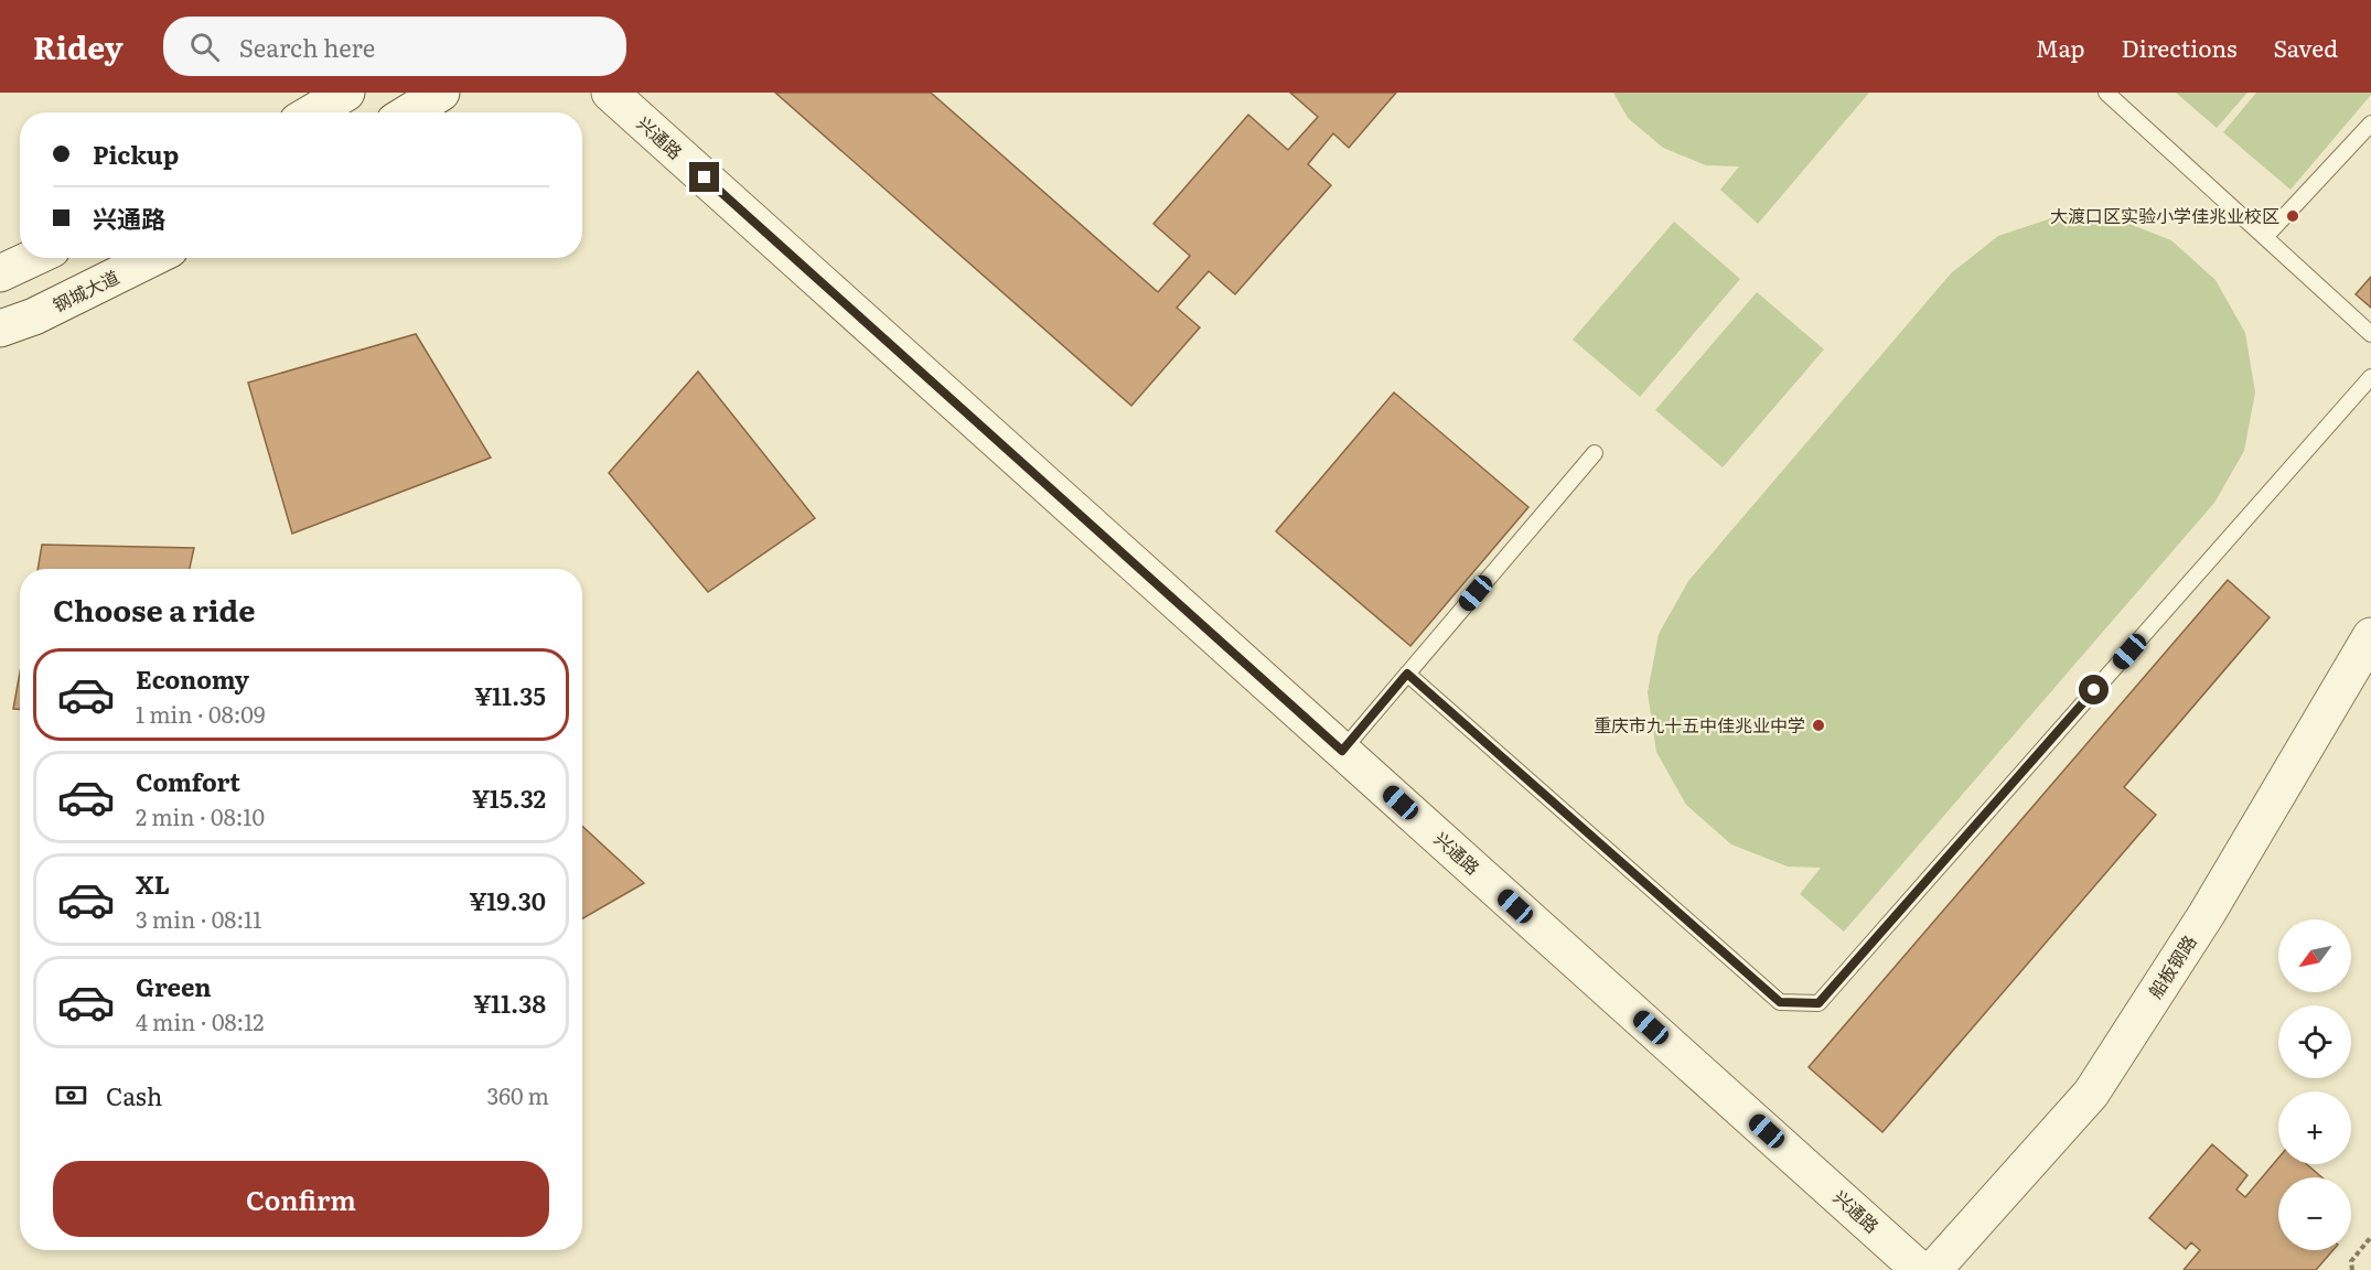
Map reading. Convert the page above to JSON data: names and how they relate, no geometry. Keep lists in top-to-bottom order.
{
  "streets": {
    "street": ["兴通路", "钢城大道", "船板钢路"]
  },
  "places": ["大渡口区实验小学佳兆业校区", "重庆市九十五中佳兆业中学"],
  "north": "bottom left",
  "page": {
    "header": "Ridey",
    "search": "Search here",
    "nav": ["Map", "Directions", "Saved"],
    "banner": ["Pickup", "兴通路"],
    "heading": "Choose a ride",
    "list": [
      {
        "name": "Economy",
        "note": "1 min · 08:09",
        "value": "¥11.35"
      },
      {
        "name": "Comfort",
        "note": "2 min · 08:10",
        "value": "¥15.32"
      },
      {
        "name": "XL",
        "note": "3 min · 08:11",
        "value": "¥19.30"
      },
      {
        "name": "Green",
        "note": "4 min · 08:12",
        "value": "¥11.38"
      }
    ],
    "map_buttons": ["+", "−"],
    "pay": ["Cash", "360 m"],
    "buttons": "Confirm"
  }
}
